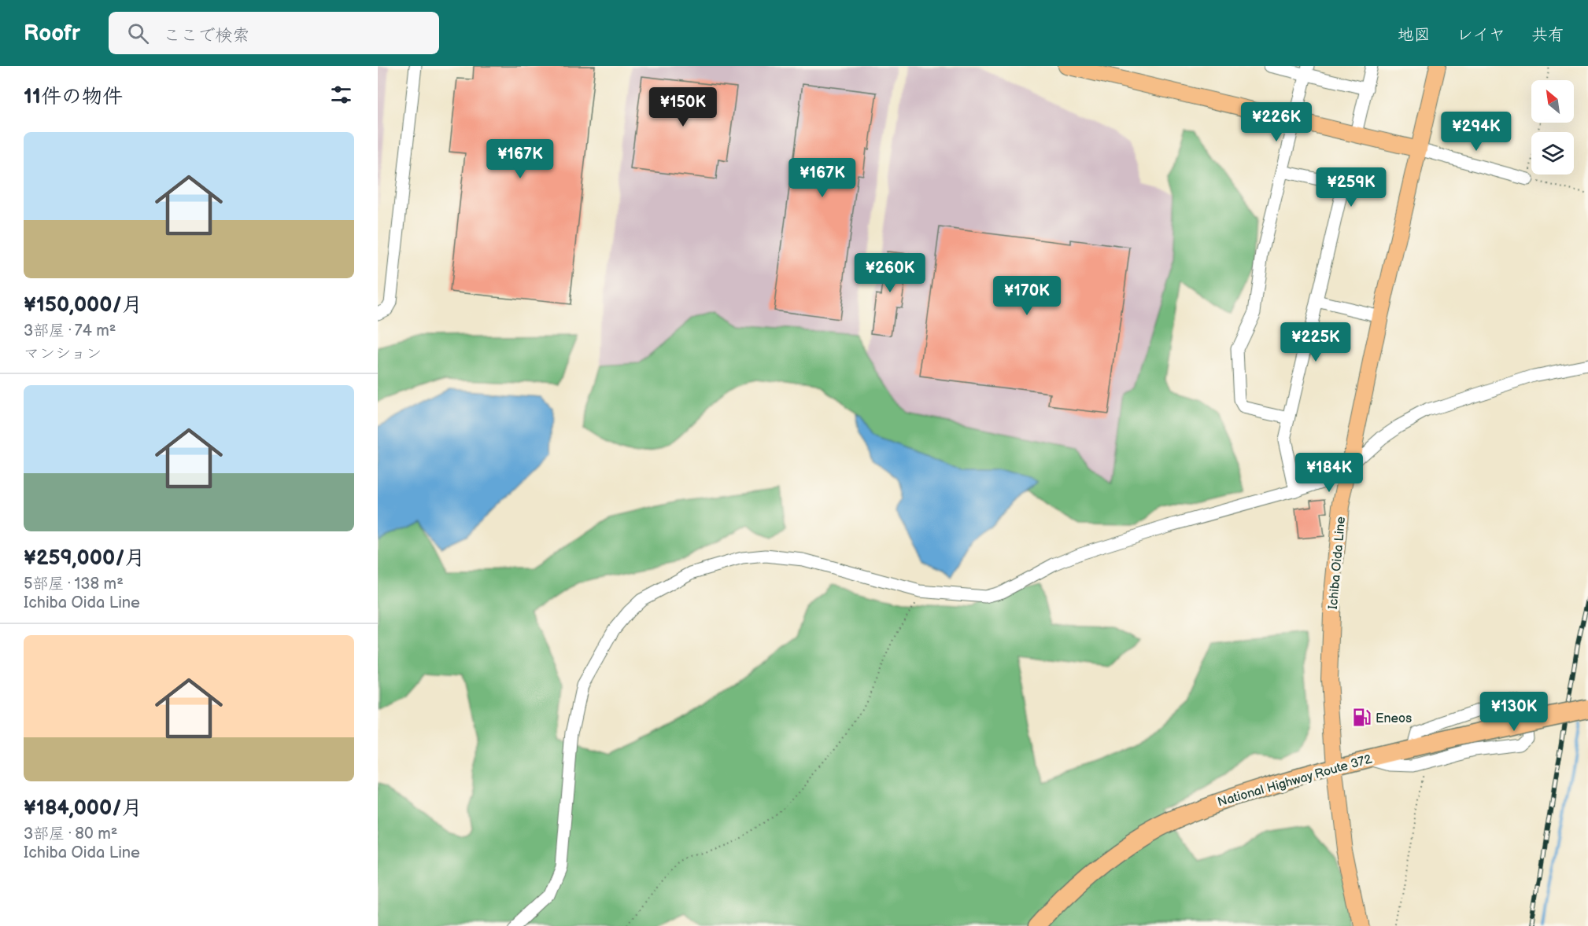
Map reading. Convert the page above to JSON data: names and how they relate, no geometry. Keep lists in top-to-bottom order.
{
  "streets": {
    "highway": ["National Highway Route 372"],
    "main road": ["Ichiba Oida Line"]
  },
  "crossings": [
    ["Ichiba Oida Line", "National Highway Route 372"]
  ],
  "places": {
    "fuel station": ["Eneos"]
  },
  "north": "top left",
  "page": {
    "header": "Roofr",
    "search": "ここで検索",
    "nav": ["地図", "レイヤ", "共有"],
    "heading": "11件の物件",
    "price": [
      "¥150K",
      "¥226K",
      "¥294K",
      "¥167K",
      "¥167K",
      "¥259K",
      "¥260K",
      "¥170K",
      "¥225K",
      "¥184K",
      "¥130K"
    ],
    "list": [
      {
        "name": "¥150,000/月",
        "note": "3部屋 · 74 m² · マンション"
      },
      {
        "name": "¥259,000/月",
        "note": "5部屋 · 138 m² · Ichiba Oida Line"
      },
      {
        "name": "¥184,000/月",
        "note": "3部屋 · 80 m² · Ichiba Oida Line"
      }
    ]
  }
}
